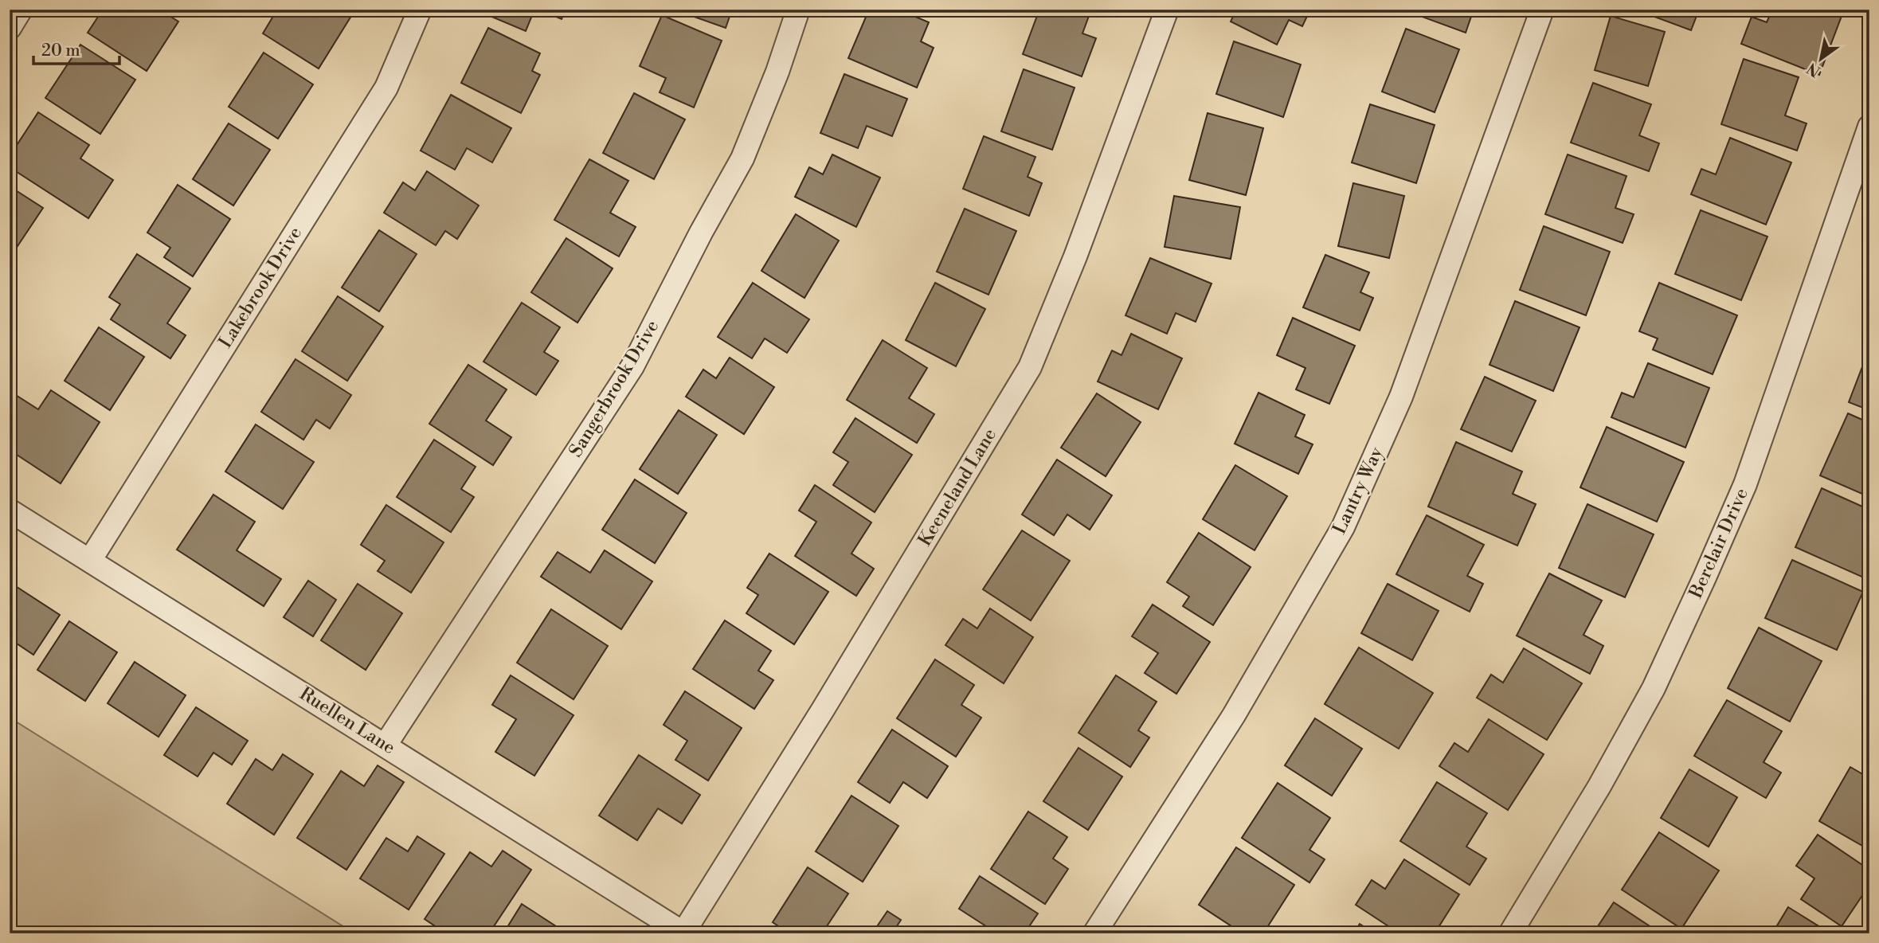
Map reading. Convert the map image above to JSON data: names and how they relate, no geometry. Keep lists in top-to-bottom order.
{
  "streets": {
    "street": [
      "Lakebrook Drive",
      "Sangerbrook Drive",
      "Keeneland Lane",
      "Lantry Way",
      "Berclair Drive",
      "Ruellen Lane"
    ]
  },
  "crossings": [
    ["Lakebrook Drive", "Ruellen Lane"],
    ["Sangerbrook Drive", "Ruellen Lane"],
    ["Keeneland Lane", "Ruellen Lane"]
  ],
  "scale_bar": "20 m",
  "north": "bottom left"
}
